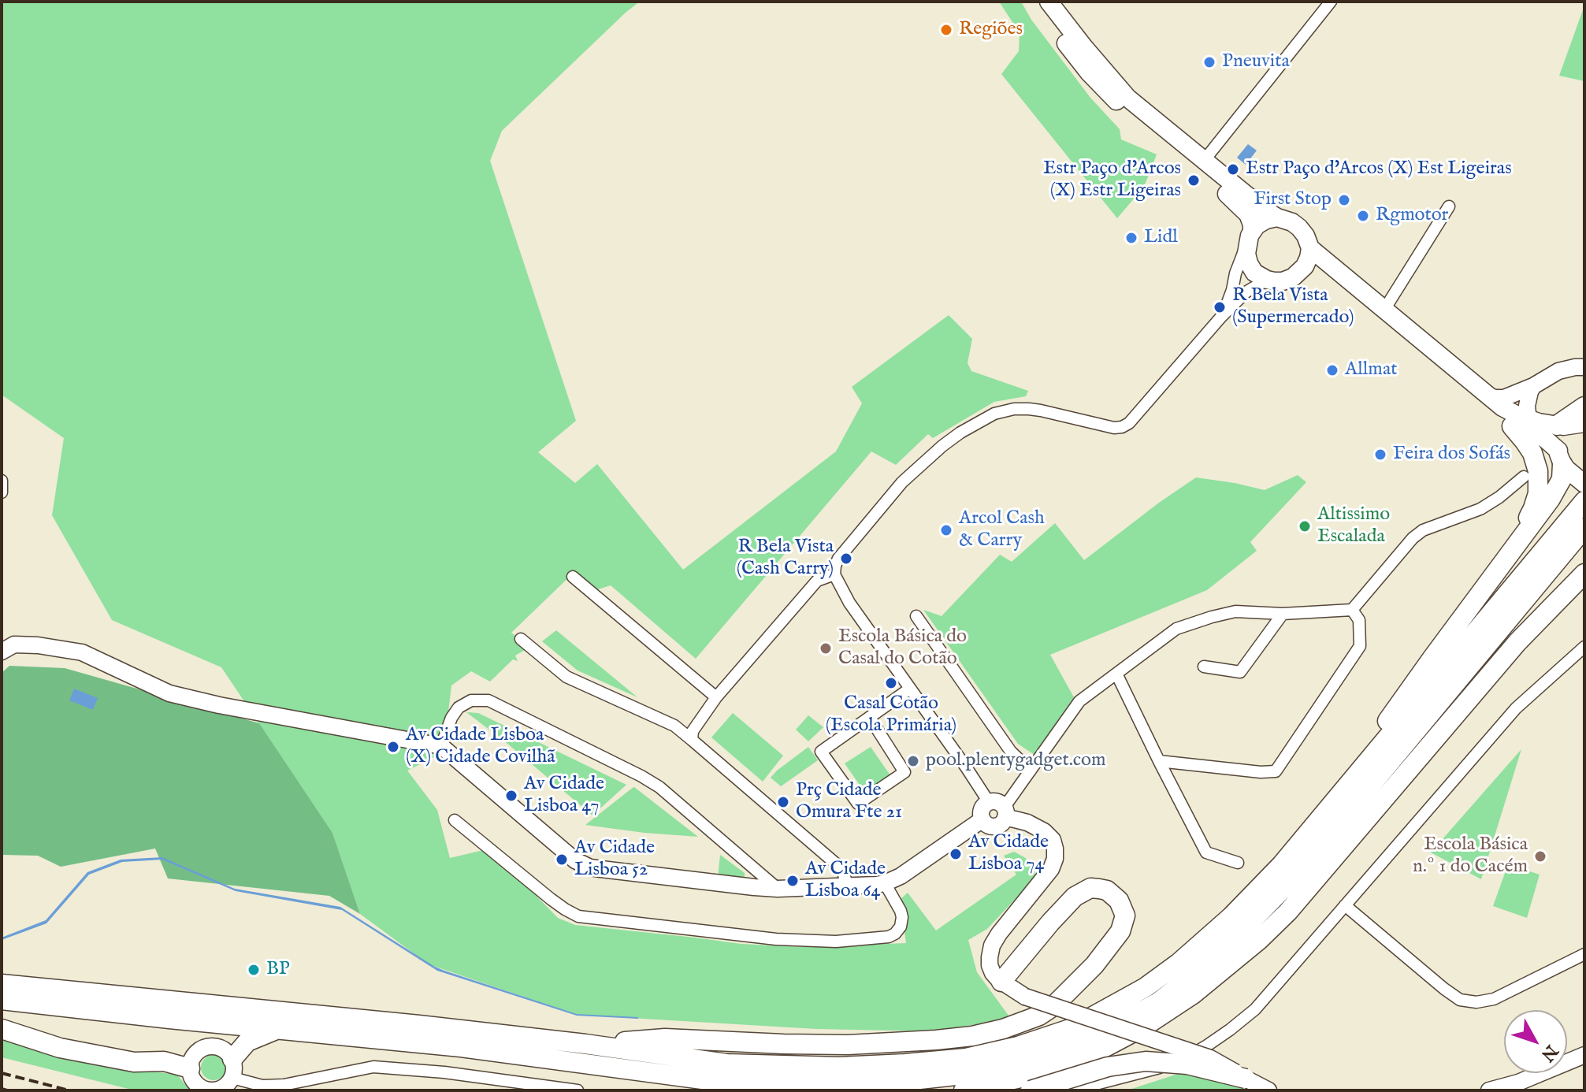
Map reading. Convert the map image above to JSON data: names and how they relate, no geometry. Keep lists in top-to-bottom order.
{
  "places": [
    "Regiões",
    "Pneuvita",
    "Estr Paço d'Arcos (X) Est Ligeiras",
    "Estr Paço d'Arcos (X) Estr Ligeiras",
    "First Stop",
    "Rgmotor",
    "Lidl",
    "R Bela Vista (Supermercado)",
    "Allmat",
    "Feira dos Sofás",
    "Altissimo Escalada",
    "Arcol Cash & Carry",
    "R Bela Vista (Cash Carry)",
    "Escola Básica do Casal do Cotão",
    "Casal Cotão (Escola Primária)",
    "Av Cidade Lisboa (X) Cidade Covilhã",
    "pool.plentygadget.com",
    "Av Cidade Lisboa 47",
    "Prç Cidade Omura Fte 21",
    "Av Cidade Lisboa 74",
    "Escola Básica n.º 1 do Cacém",
    "Av Cidade Lisboa 52",
    "Av Cidade Lisboa 64",
    "BP"
  ],
  "north": "bottom right"
}
